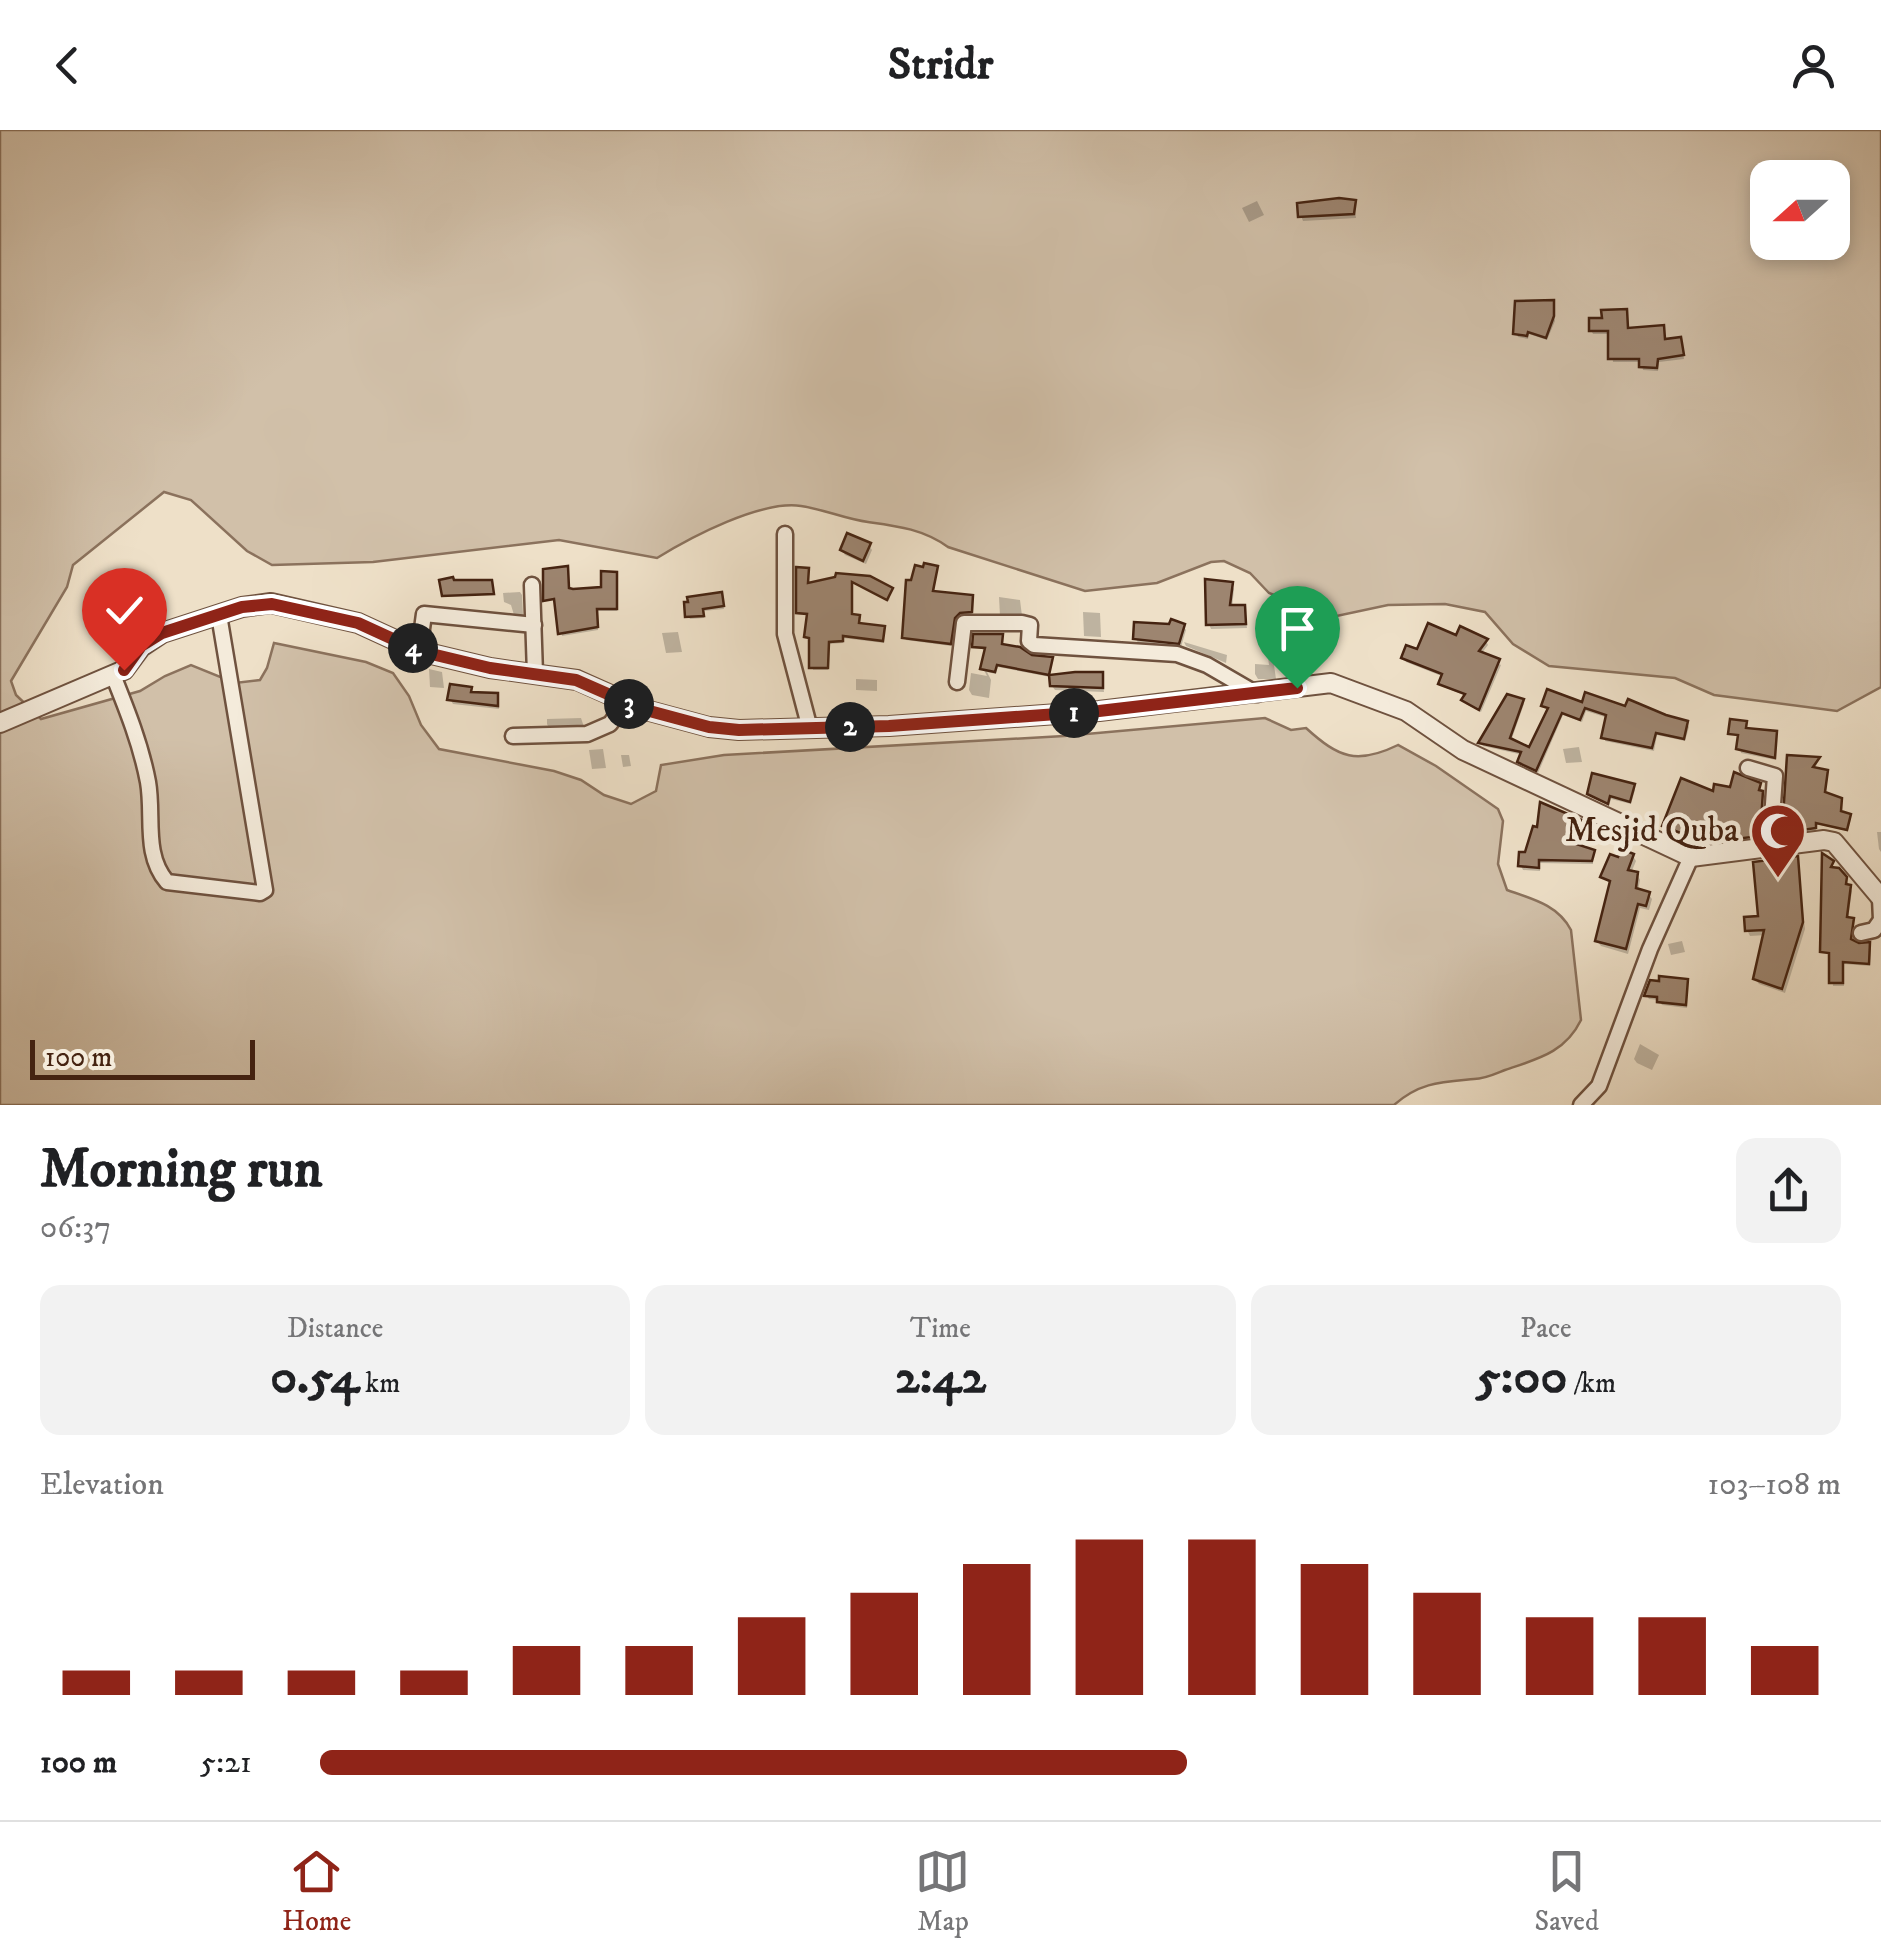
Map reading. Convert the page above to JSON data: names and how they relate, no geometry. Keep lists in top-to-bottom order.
{
  "places": {
    "mosque": ["Mesjid Quba"]
  },
  "scale_bar": "100 m",
  "north": "left",
  "page": {
    "header": "Stridr",
    "pins": [
      "4",
      "3",
      "1",
      "2"
    ],
    "scale": "100 m",
    "heading": ["Morning run", "06:37"],
    "stats": [
      ["Distance", "0.54 km"],
      ["Time", "2:42"],
      ["Pace", "5:00 /km"]
    ],
    "chart": ["Elevation", "103–108 m"],
    "list": [
      {
        "name": "100 m",
        "note": "5:21"
      }
    ],
    "tabs": ["Home", "Map", "Saved"]
  }
}
